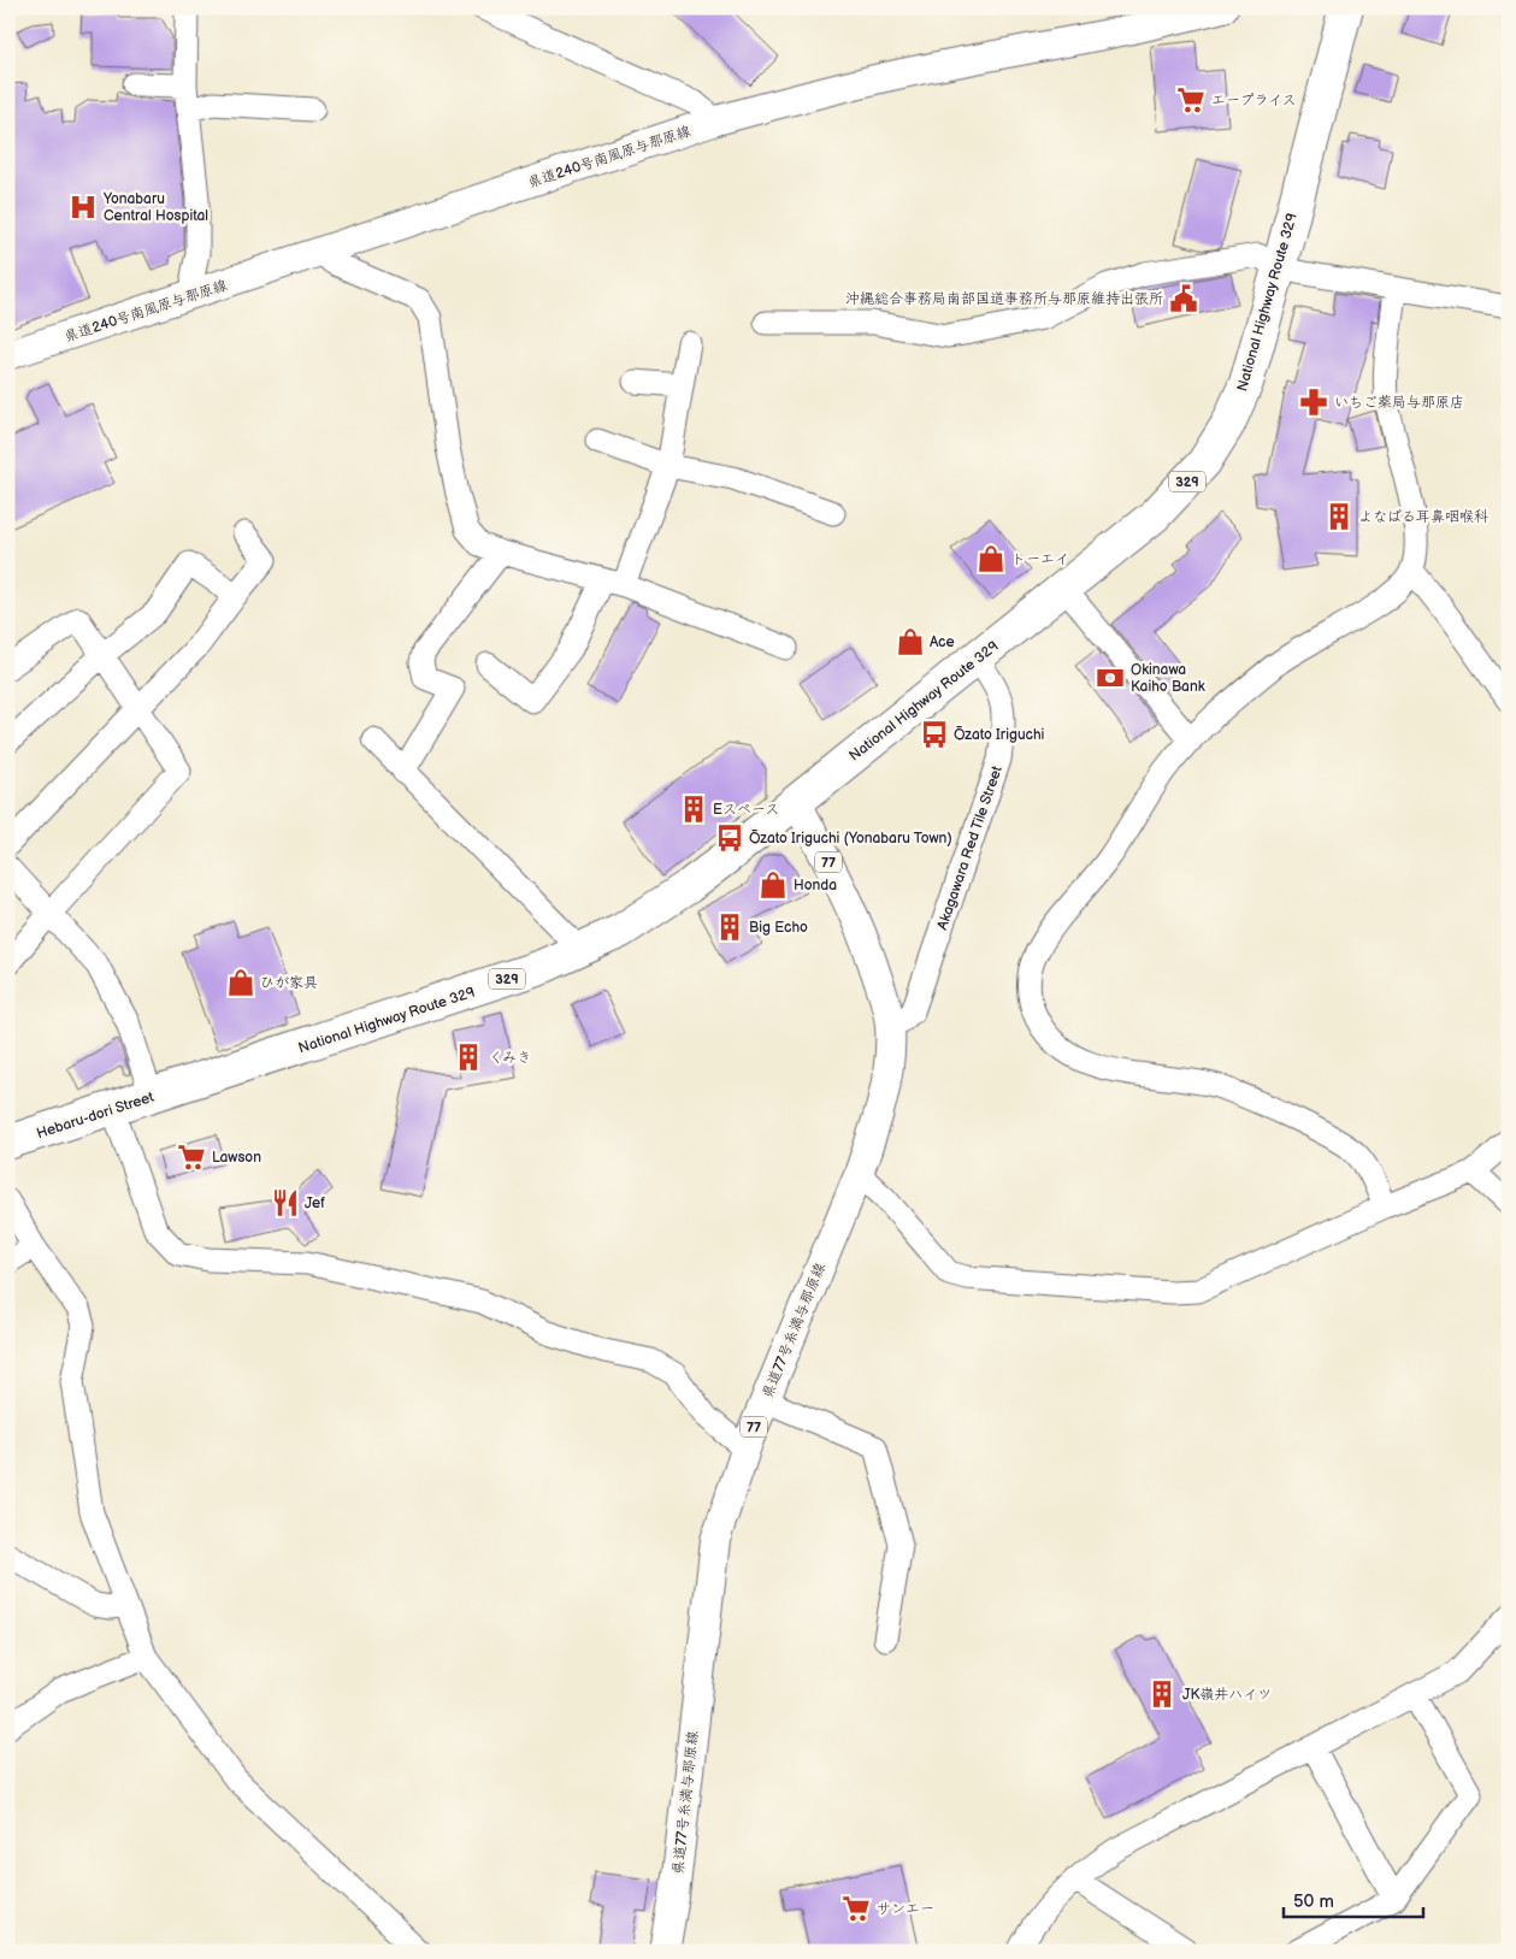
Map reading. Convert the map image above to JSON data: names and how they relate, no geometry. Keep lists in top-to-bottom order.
{
  "streets": {
    "highway": ["National Highway Route 329", "329", "Hebaru-dori Street"],
    "main road": ["県道240号南風原与那原線", "77", "県道77号糸満与那原線"],
    "street": ["Akagawara Red Tile Street"]
  },
  "crossings": [
    ["National Highway Route 329", "Akagawara Red Tile Street"],
    ["National Highway Route 329", "Hebaru-dori Street"],
    ["National Highway Route 329", "県道77号糸満与那原線"],
    ["Akagawara Red Tile Street", "県道77号糸満与那原線"]
  ],
  "places": {
    "supermarket": ["エープライス", "Lawson", "サンエー"],
    "hospital": ["Yonabaru Central Hospital"],
    "public building": ["沖縄総合事務局南部国道事務所与那原維持出張所"],
    "pharmacy": ["いちご薬局与那原店"],
    "building": [
      "よなばる耳鼻咽喉科",
      "Eスペース",
      "Big Echo",
      "くみき",
      "JK嶺井ハイツ"
    ],
    "shop": [
      "トーエイ",
      "Ace",
      "Honda",
      "ひが家具"
    ],
    "bank": ["Okinawa Kaiho Bank"],
    "bus stop": ["Ōzato Iriguchi", "Ōzato Iriguchi (Yonabaru Town)"],
    "restaurant": ["Jef"]
  },
  "scale_bar": "50 m"
}
